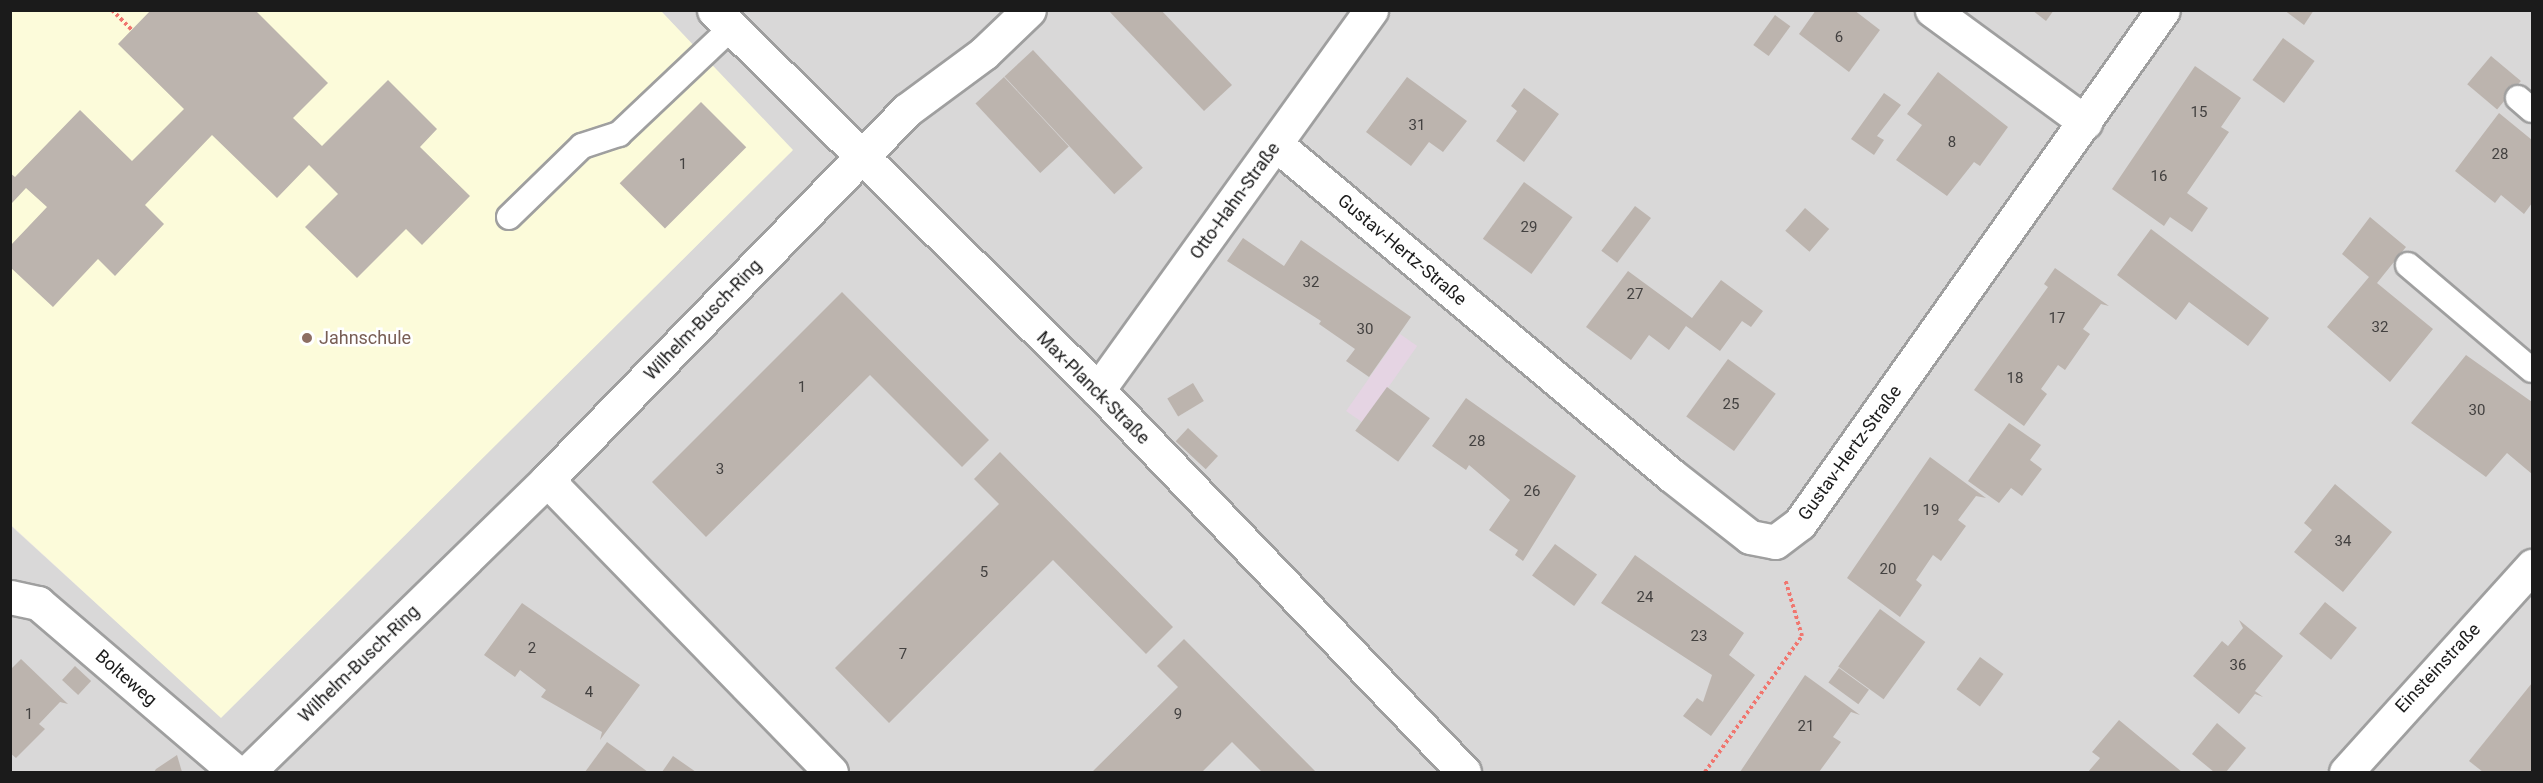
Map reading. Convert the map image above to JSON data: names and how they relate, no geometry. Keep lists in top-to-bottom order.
{
  "streets": {
    "street": [
      "Otto-Hahn-Straße",
      "Gustav-Hertz-Straße",
      "Wilhelm-Busch-Ring",
      "Max-Planck-Straße",
      "Einsteinstraße",
      "Bolteweg"
    ]
  },
  "crossings": [
    ["Otto-Hahn-Straße", "Gustav-Hertz-Straße"],
    ["Otto-Hahn-Straße", "Max-Planck-Straße"],
    ["Wilhelm-Busch-Ring", "Max-Planck-Straße"]
  ],
  "places": ["Jahnschule"],
  "house_numbers": [
    "6",
    "15",
    "31",
    "8",
    "28",
    "1",
    "16",
    "29",
    "32",
    "27",
    "17",
    "32",
    "30",
    "18",
    "1",
    "25",
    "30",
    "28",
    "3",
    "26",
    "19",
    "34",
    "20",
    "5",
    "24",
    "23",
    "2",
    "7",
    "36",
    "4",
    "1",
    "9",
    "21"
  ]
}
